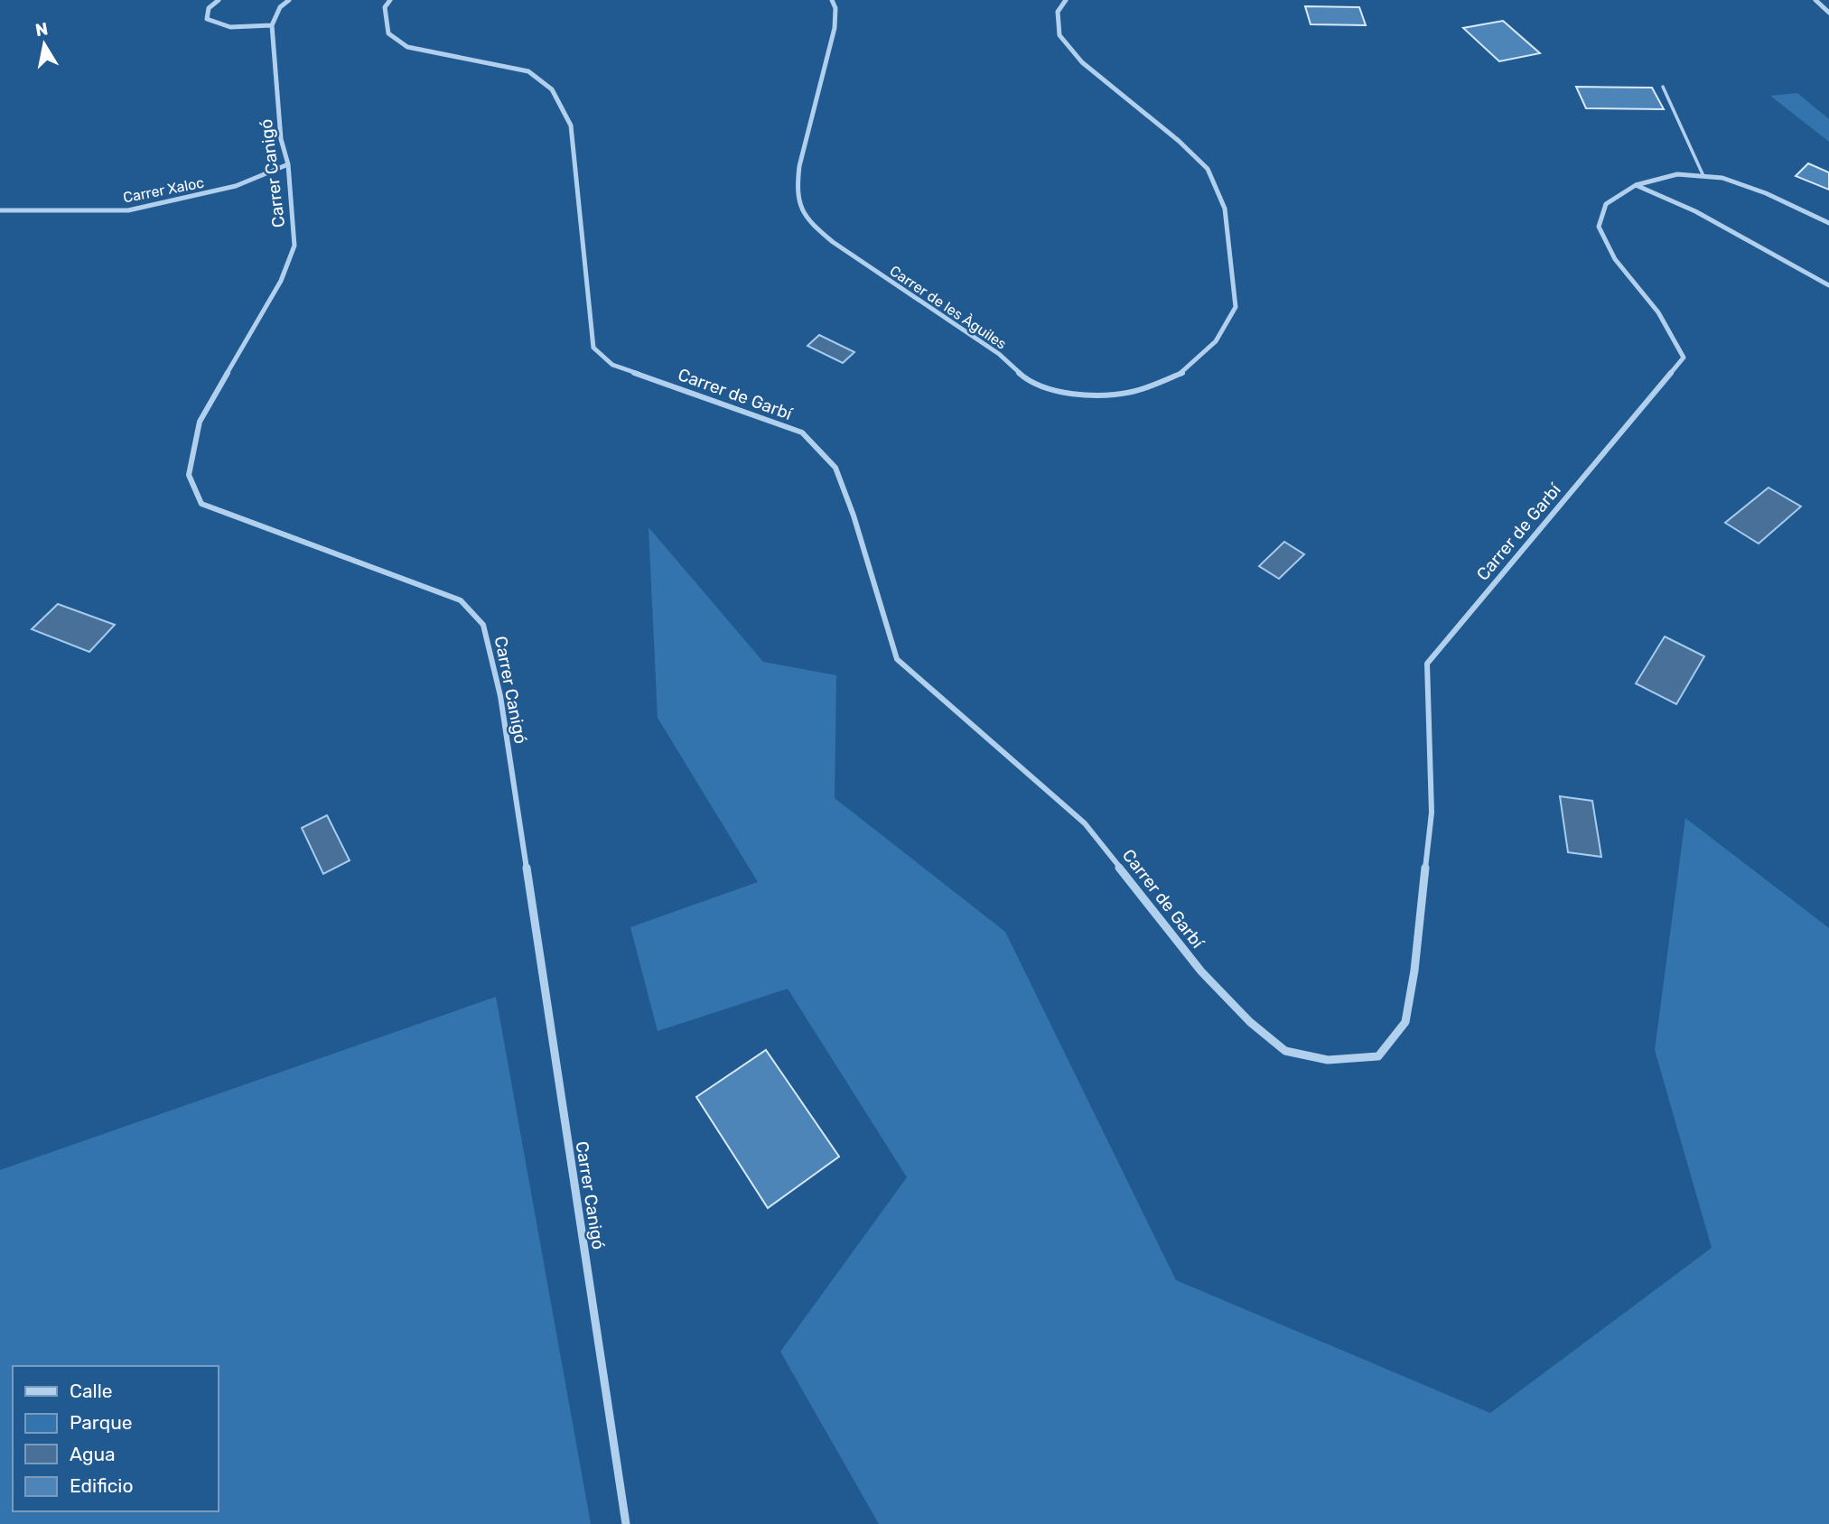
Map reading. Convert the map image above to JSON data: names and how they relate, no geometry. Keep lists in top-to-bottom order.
{
  "streets": {
    "street": [
      "Carrer Canigó",
      "Carrer Xaloc",
      "Carrer de les Àguiles",
      "Carrer de Garbí"
    ]
  },
  "crossings": [
    ["Carrer Canigó", "Carrer Xaloc"]
  ],
  "legend": [
    "Calle",
    "Parque",
    "Agua",
    "Edificio"
  ],
  "north": "top"
}
